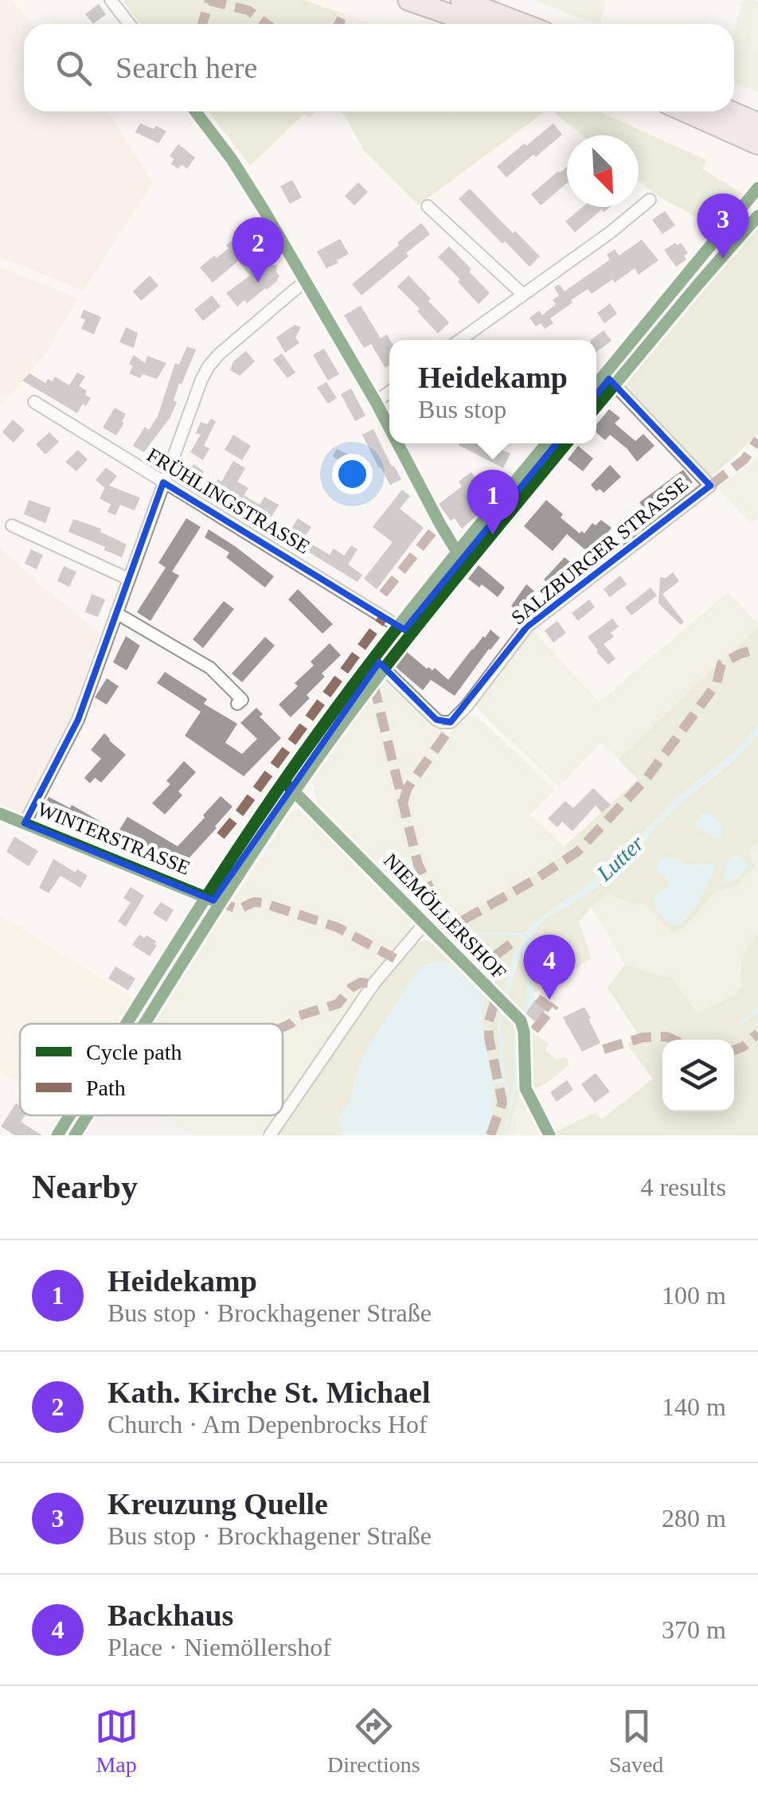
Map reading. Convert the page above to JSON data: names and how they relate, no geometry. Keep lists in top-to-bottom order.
{
  "streets": {
    "street": [
      "FRÜHLINGSTRASSE",
      "SALZBURGER STRASSE",
      "WINTERSTRASSE",
      "NIEMÖLLERSHOF"
    ]
  },
  "water": ["Lutter"],
  "legend": ["Cycle path", "Path"],
  "north": "bottom right",
  "page": {
    "search": "Search here",
    "pins": [
      "3",
      "2",
      "1",
      "4"
    ],
    "popup": ["Heidekamp", "Bus stop"],
    "heading": ["Nearby", "4 results"],
    "list": [
      {
        "mark": "1",
        "name": "Heidekamp",
        "note": "Bus stop · Brockhagener Straße",
        "value": "100 m"
      },
      {
        "mark": "2",
        "name": "Kath. Kirche St. Michael",
        "note": "Church · Am Depenbrocks Hof",
        "value": "140 m"
      },
      {
        "mark": "3",
        "name": "Kreuzung Quelle",
        "note": "Bus stop · Brockhagener Straße",
        "value": "280 m"
      },
      {
        "mark": "4",
        "name": "Backhaus",
        "note": "Place · Niemöllershof",
        "value": "370 m"
      }
    ],
    "nav": ["Map", "Directions", "Saved"]
  }
}
